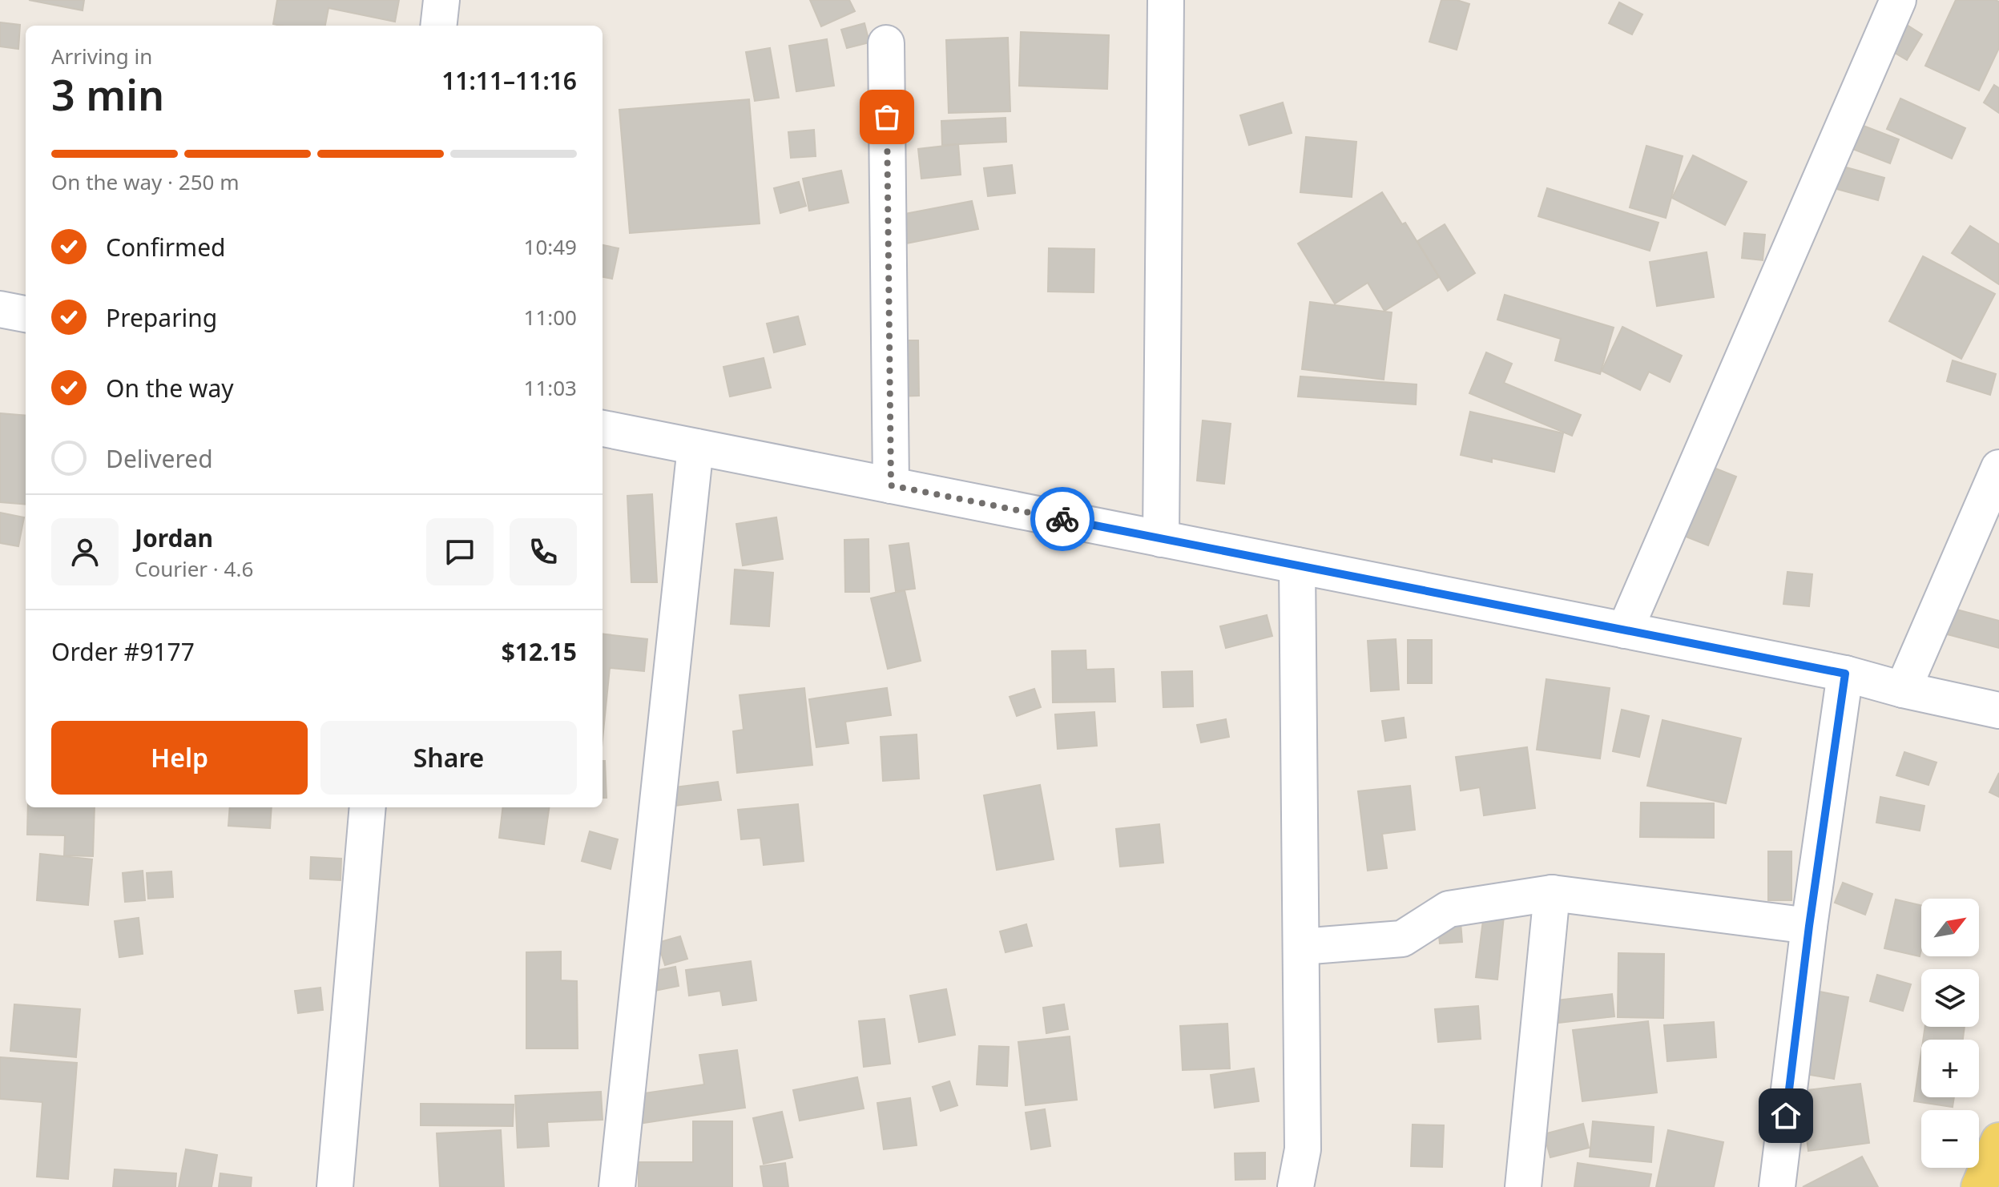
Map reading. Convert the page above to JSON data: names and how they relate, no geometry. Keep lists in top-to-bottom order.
{
  "north": "top right",
  "page": {
    "heading": ["3 min", "Arriving in", "11:11–11:16"],
    "panel": [
      "Jordan",
      "Courier · 4.6",
      "Order #9177",
      "$12.15"
    ],
    "bar": "On the way · 250 m",
    "list": [
      ["Confirmed", "10:49"],
      ["Preparing", "11:00"],
      ["On the way", "11:03"],
      "Delivered"
    ],
    "buttons": ["Help", "Share"],
    "map_buttons": ["+", "−"]
  }
}
